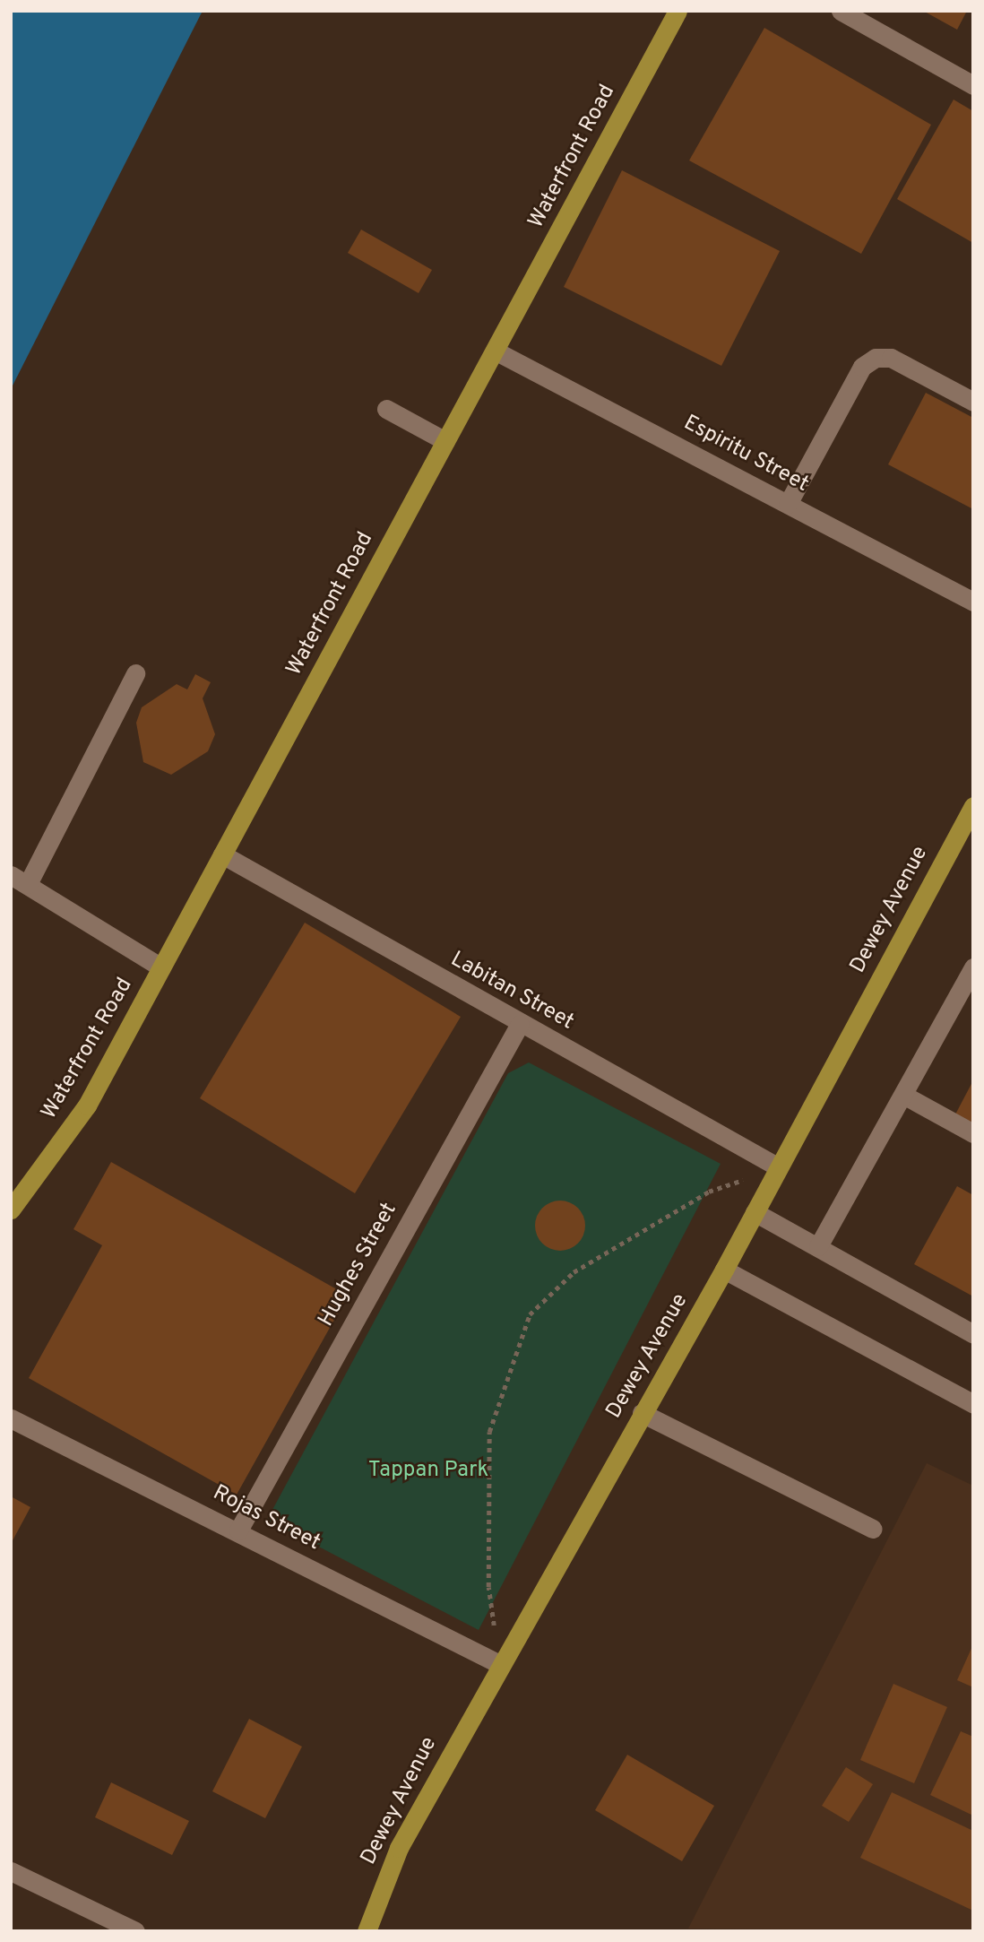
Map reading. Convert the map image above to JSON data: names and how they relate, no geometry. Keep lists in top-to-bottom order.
{
  "streets": {
    "main road": ["Waterfront Road", "Dewey Avenue"],
    "street": [
      "Espiritu Street",
      "Labitan Street",
      "Hughes Street",
      "Rojas Street"
    ]
  },
  "crossings": [
    ["Waterfront Road", "Espiritu Street"],
    ["Waterfront Road", "Labitan Street"],
    ["Dewey Avenue", "Labitan Street"],
    ["Dewey Avenue", "Rojas Street"],
    ["Labitan Street", "Hughes Street"],
    ["Hughes Street", "Rojas Street"]
  ],
  "parks": ["Tappan Park"]
}
